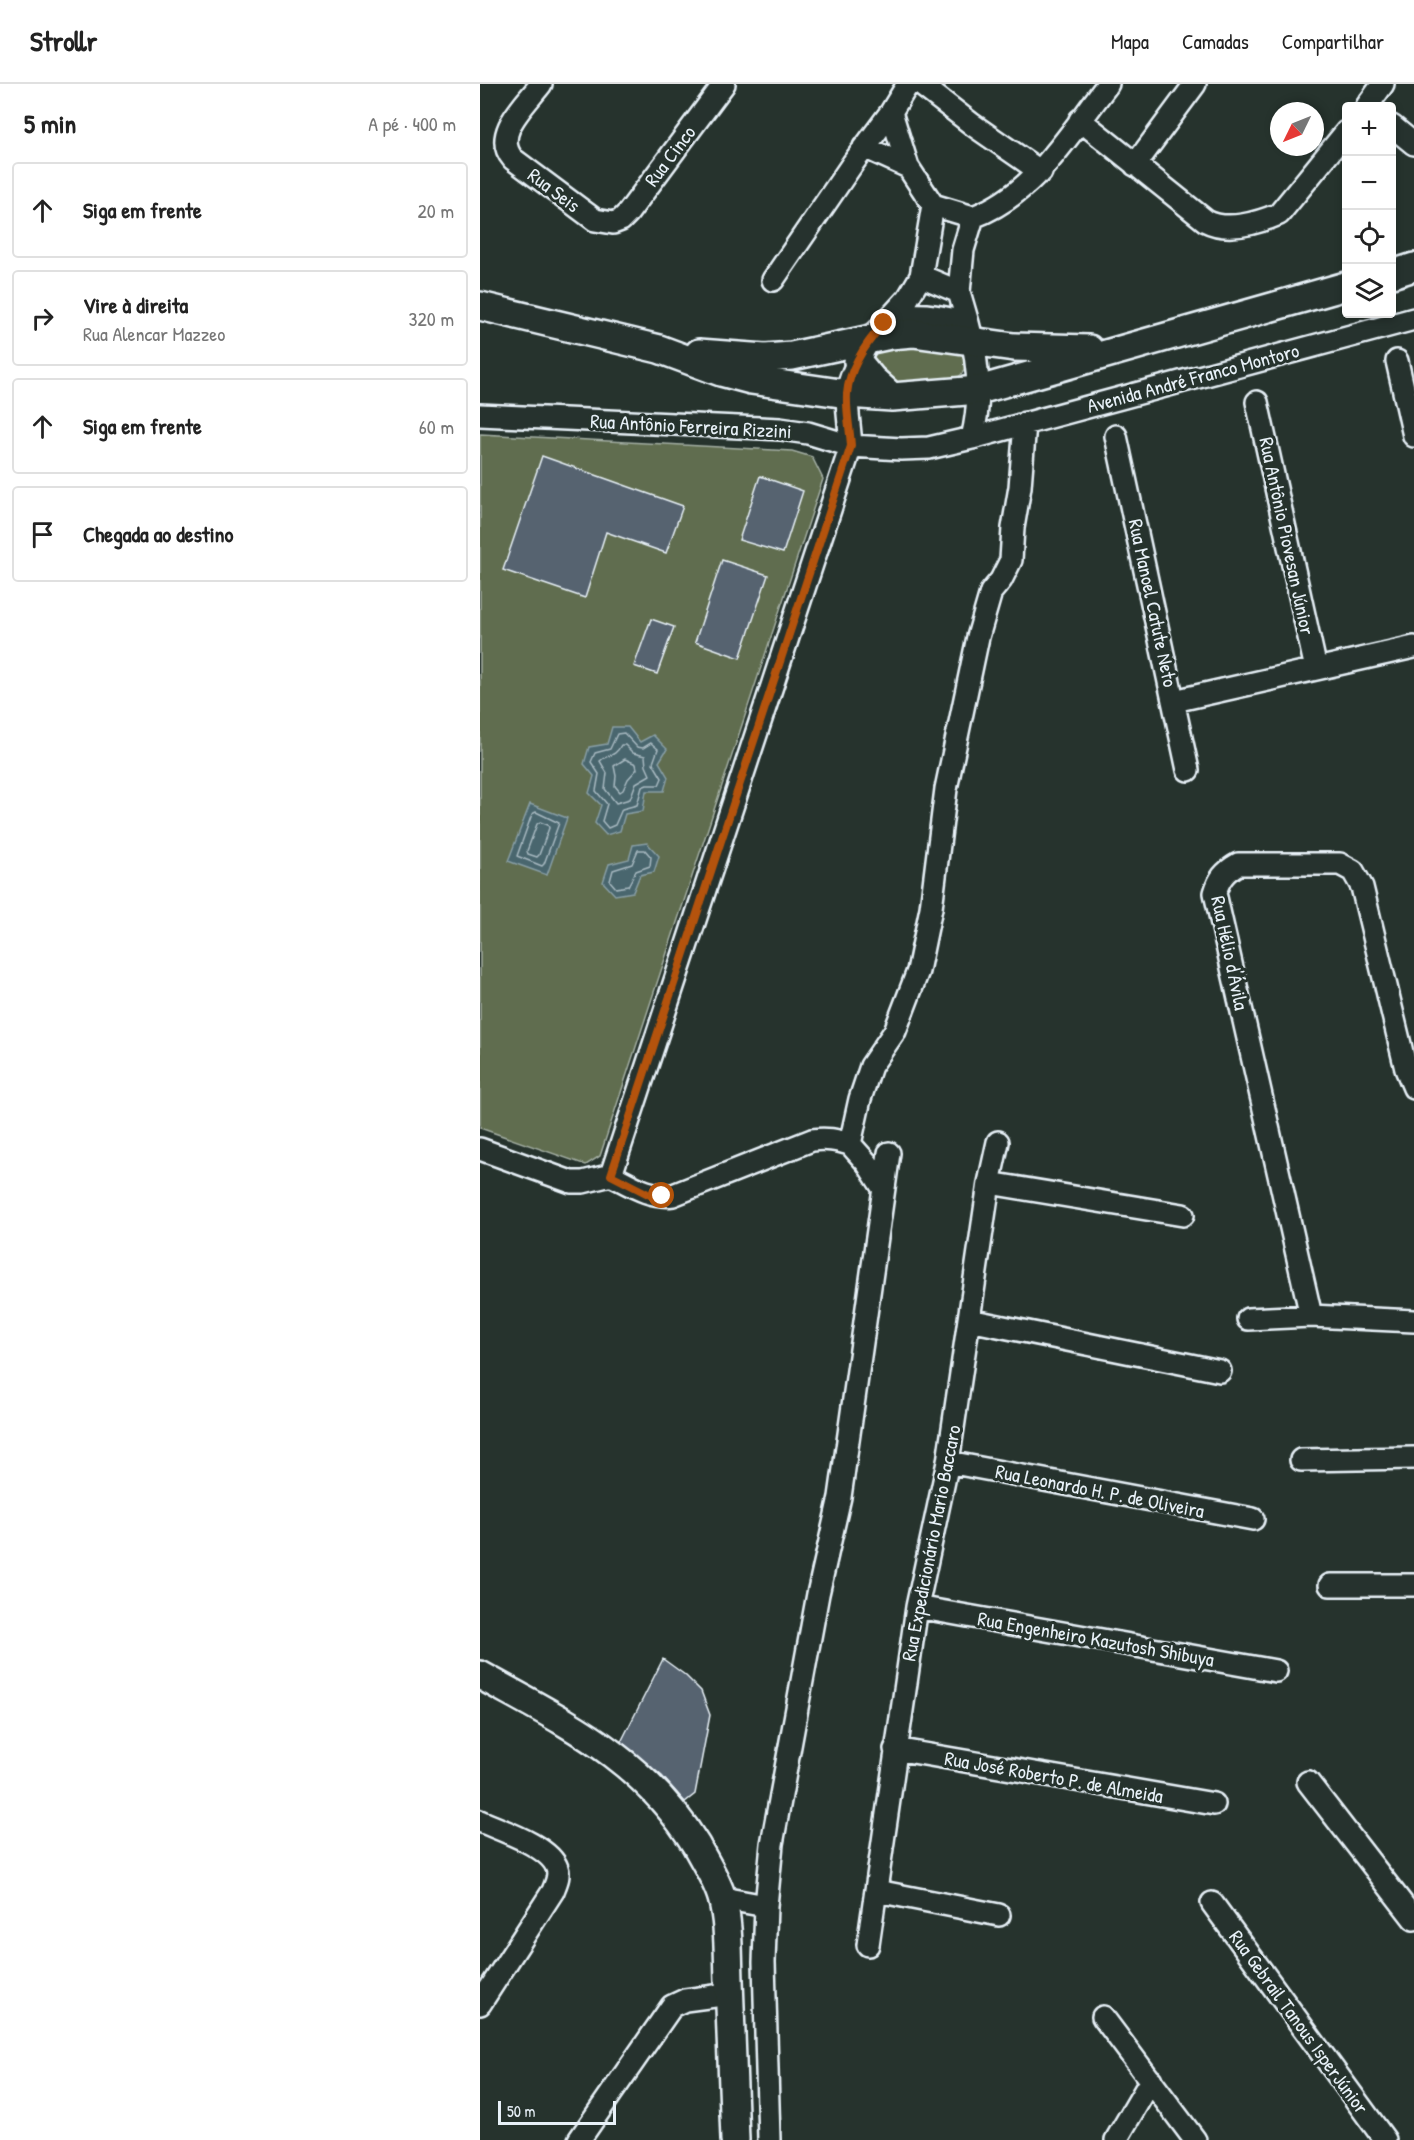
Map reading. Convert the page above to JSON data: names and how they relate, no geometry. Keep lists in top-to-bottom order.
{
  "streets": {
    "street": [
      "Rua Cinco",
      "Rua Seis",
      "Avenida André Franco Montoro",
      "Rua Antônio Ferreira Rizzini",
      "Rua Antônio Piovesan Júnior",
      "Rua Manoel Catute Neto",
      "Rua Hélio d'Ávila",
      "Rua Leonardo H. P. de Oliveira",
      "Rua Expedicionário Mario Baccaro",
      "Rua Engenheiro Kazutosh Shibuya",
      "Rua José Roberto P. de Almeida",
      "Rua Gebrail Tanous IsperJúnior"
    ]
  },
  "crossings": [
    ["Rua Cinco", "Rua Seis"],
    ["Avenida André Franco Montoro", "Rua Antônio Ferreira Rizzini"],
    ["Rua Leonardo H. P. de Oliveira", "Rua Expedicionário Mario Baccaro"],
    ["Rua Expedicionário Mario Baccaro", "Rua Engenheiro Kazutosh Shibuya"],
    ["Rua Expedicionário Mario Baccaro", "Rua José Roberto P. de Almeida"]
  ],
  "scale_bar": "50 m",
  "north": "bottom left",
  "page": {
    "header": "Strollr",
    "nav": ["Mapa", "Camadas", "Compartilhar"],
    "heading": ["5 min", "A pé · 400 m"],
    "map_buttons": ["+", "−"],
    "list": [
      ["Siga em frente", "20 m"],
      ["Vire à direita", "Rua Alencar Mazzeo", "320 m"],
      ["Siga em frente", "60 m"],
      "Chegada ao destino"
    ],
    "scale": "50 m"
  }
}
